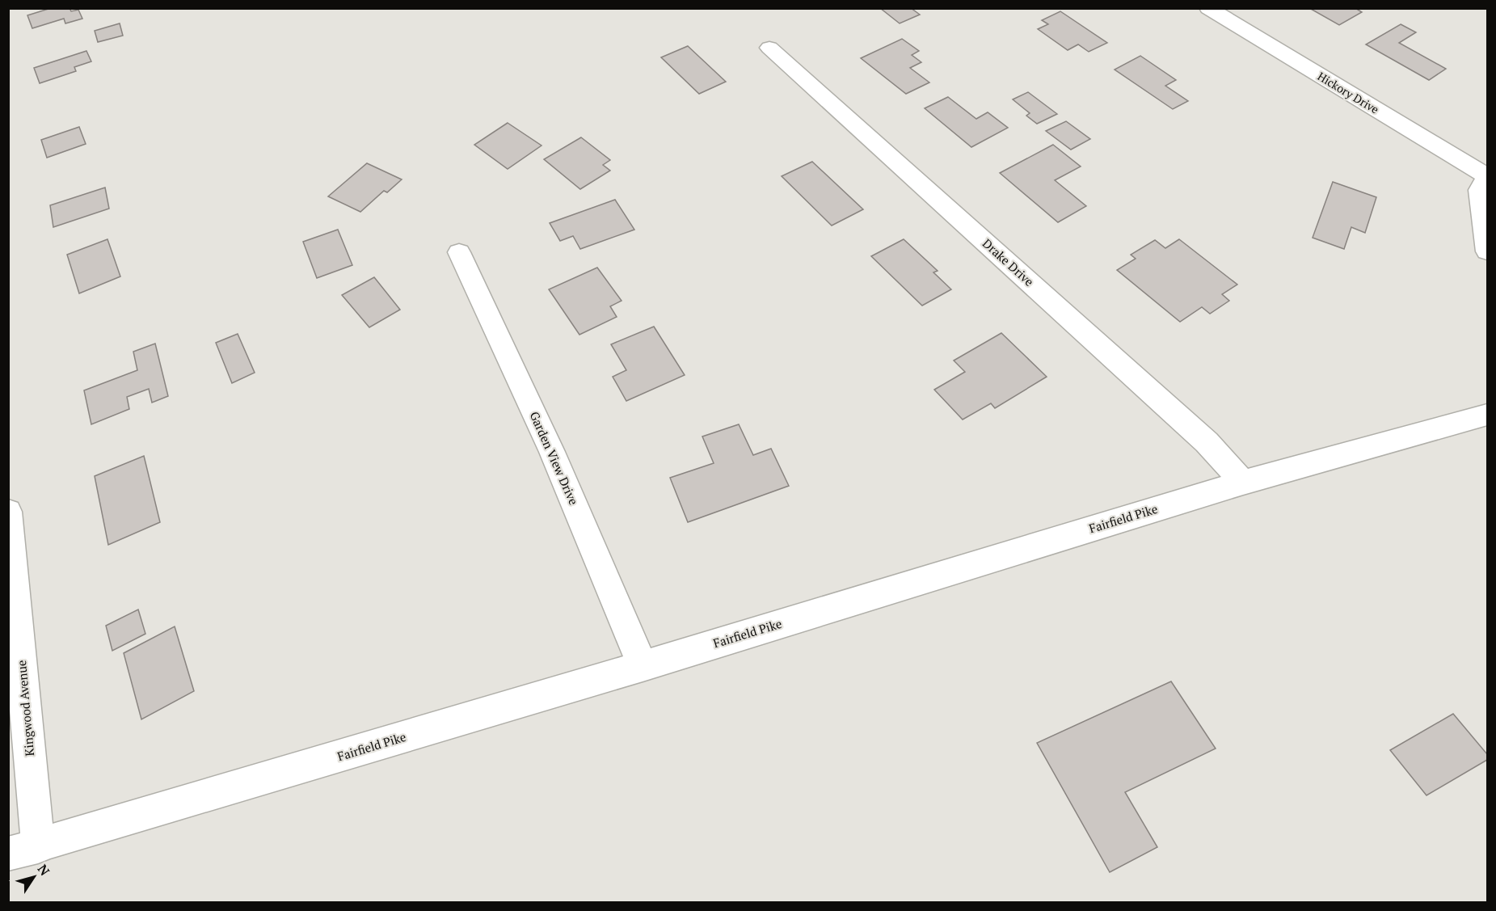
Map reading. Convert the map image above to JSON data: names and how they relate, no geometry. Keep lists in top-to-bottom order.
{
  "streets": {
    "street": [
      "Hickory Drive",
      "Drake Drive",
      "Garden View Drive",
      "Fairfield Pike",
      "Kingwood Avenue"
    ]
  },
  "crossings": [
    ["Drake Drive", "Fairfield Pike"],
    ["Garden View Drive", "Fairfield Pike"],
    ["Fairfield Pike", "Kingwood Avenue"]
  ],
  "north": "top right"
}
